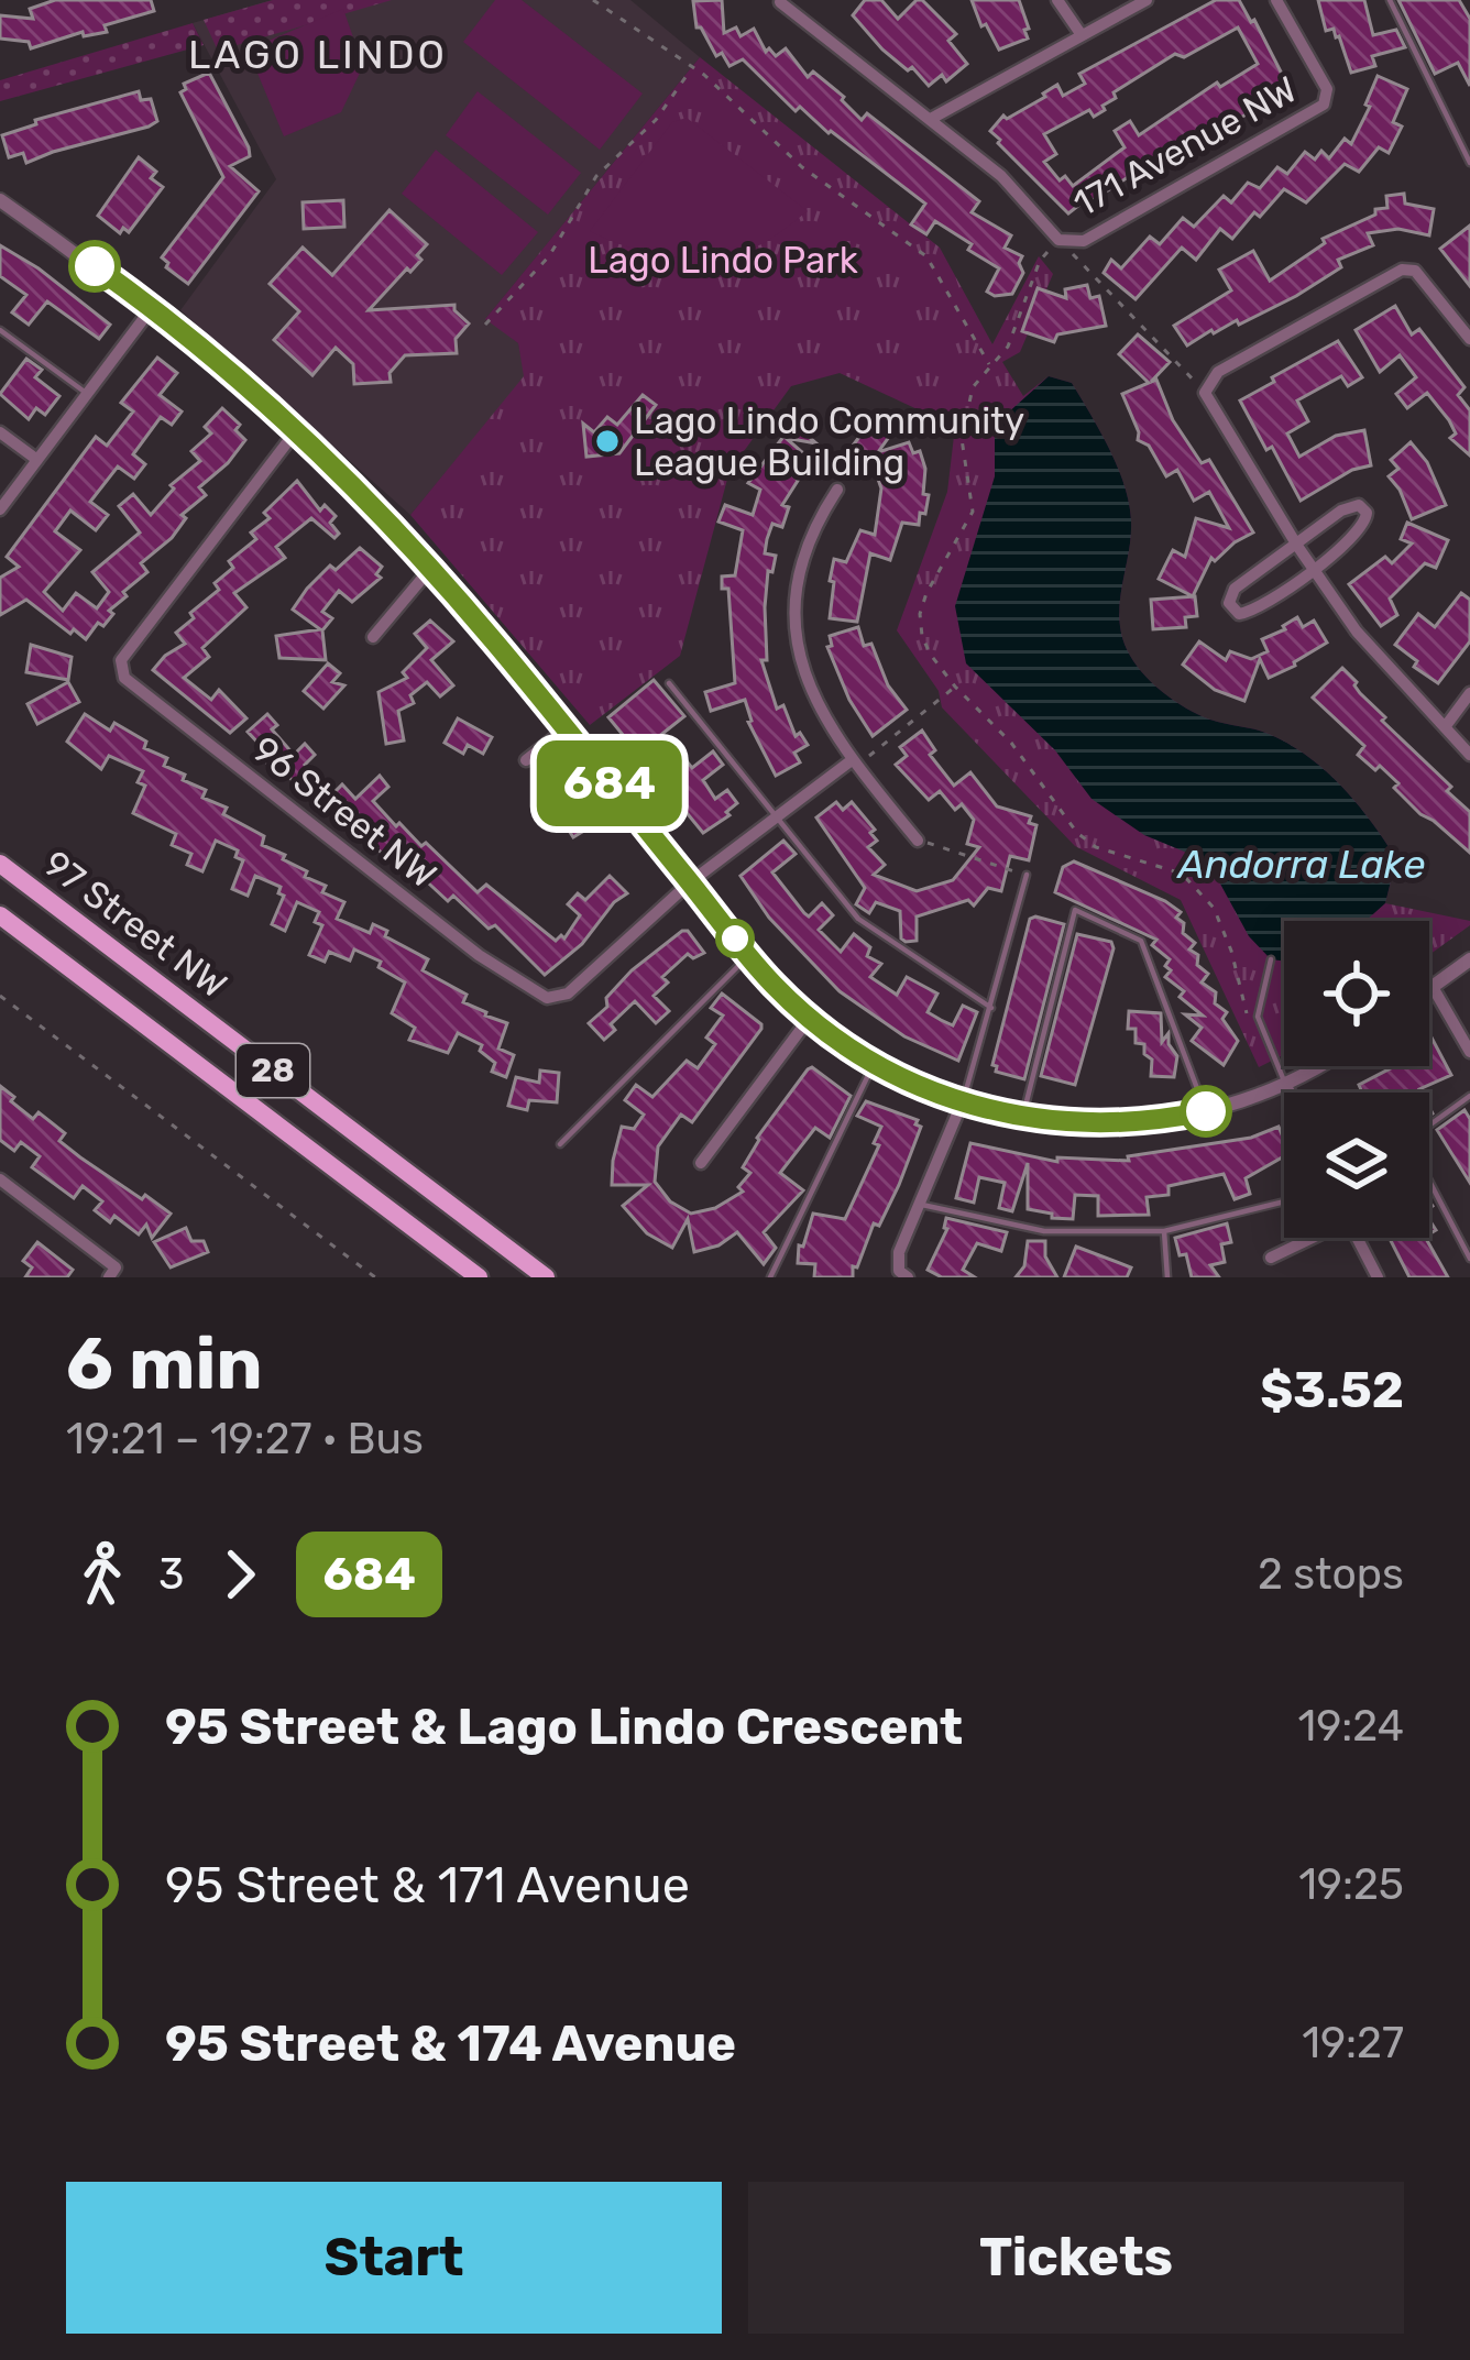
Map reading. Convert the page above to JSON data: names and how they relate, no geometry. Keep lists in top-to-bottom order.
{
  "streets": {
    "main road": ["97 Street NW", "28"],
    "street": ["171 Avenue NW", "96 Street NW"]
  },
  "districts": ["LAGO LINDO"],
  "water": ["Andorra Lake"],
  "parks": ["Lago Lindo Park"],
  "places": ["Lago Lindo Community League Building"],
  "lines": ["bus line 684"],
  "page": {
    "on_map": "684",
    "heading": ["6 min", "19:21 – 19:27 · Bus", "$3.52"],
    "legs": ["3", "684", "2 stops"],
    "list": [
      {
        "name": "95 Street & Lago Lindo Crescent",
        "value": "19:24"
      },
      {
        "name": "95 Street & 171 Avenue",
        "value": "19:25"
      },
      {
        "name": "95 Street & 174 Avenue",
        "value": "19:27"
      }
    ],
    "buttons": ["Start", "Tickets"]
  }
}
